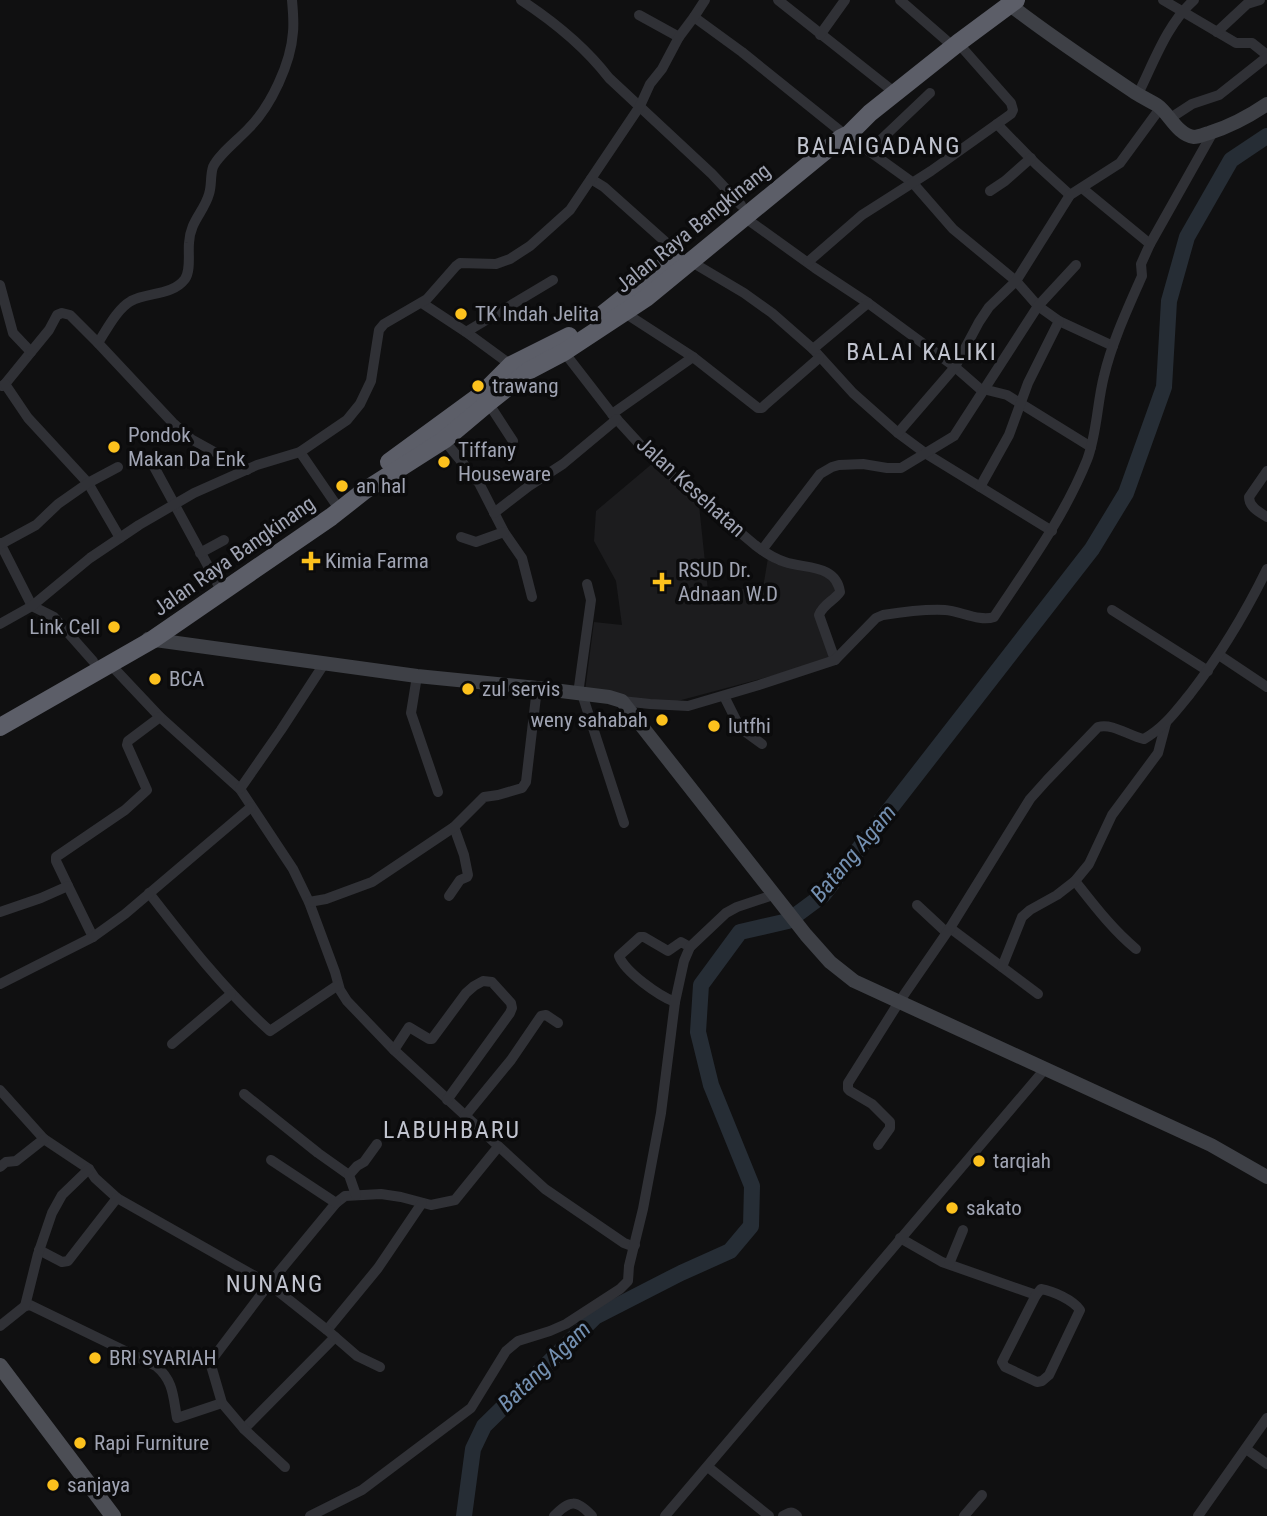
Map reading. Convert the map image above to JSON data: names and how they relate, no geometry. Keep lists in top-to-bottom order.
{
  "streets": {
    "highway": ["Jalan Raya Bangkinang"],
    "street": ["Jalan Kesehatan"]
  },
  "crossings": [
    ["Jalan Raya Bangkinang", "Jalan Kesehatan"]
  ],
  "districts": [
    "BALAIGADANG",
    "BALAI KALIKI",
    "LABUHBARU",
    "NUNANG"
  ],
  "water": ["Batang Agam"],
  "places": {
    "other": [
      "TK Indah Jelita",
      "trawang",
      "Pondok Makan Da Enk",
      "Tiffany Houseware",
      "an hal",
      "Link Cell",
      "BCA",
      "zul servis",
      "weny sahabah",
      "lutfhi",
      "tarqiah",
      "sakato",
      "BRI SYARIAH",
      "Rapi Furniture",
      "sanjaya"
    ],
    "health": ["Kimia Farma", "RSUD Dr. Adnaan W.D"]
  }
}
